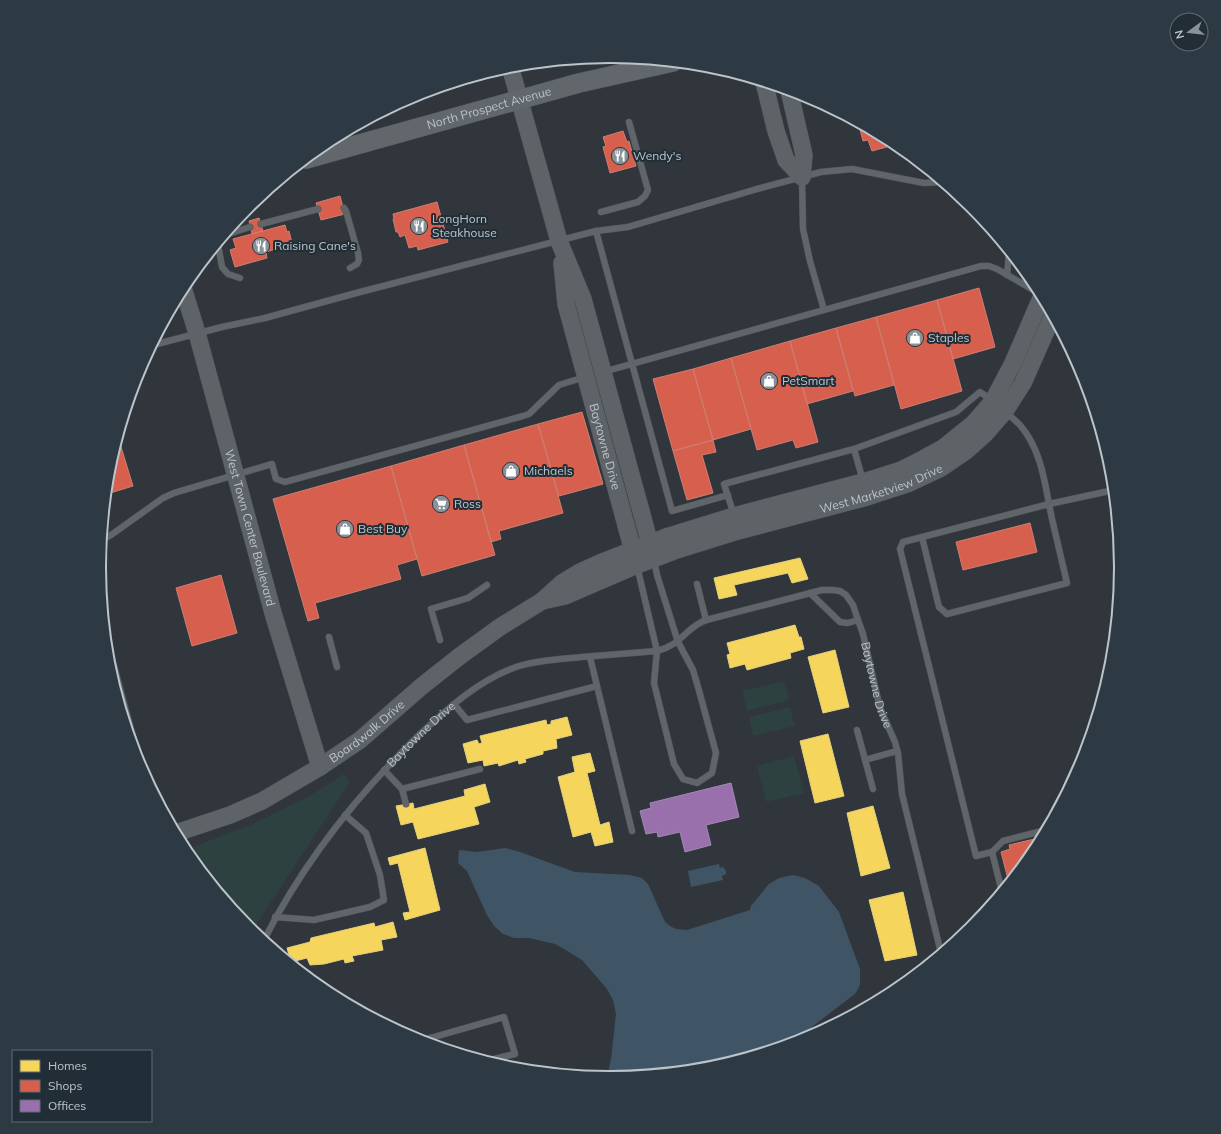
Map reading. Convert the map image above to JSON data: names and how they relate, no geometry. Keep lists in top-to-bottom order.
{
  "streets": {
    "main road": ["North Prospect Avenue"],
    "street": [
      "Baytowne Drive",
      "West Marketview Drive",
      "West Town Center Boulevard",
      "Boardwalk Drive"
    ]
  },
  "crossings": [
    ["North Prospect Avenue", "Baytowne Drive"],
    ["Baytowne Drive", "West Marketview Drive"],
    ["Baytowne Drive", "Boardwalk Drive"],
    ["West Marketview Drive", "Boardwalk Drive"],
    ["West Town Center Boulevard", "Boardwalk Drive"]
  ],
  "places": {
    "restaurant": ["Wendy's", "LongHorn Steakhouse", "Raising Cane's"],
    "shop": [
      "Staples",
      "PetSmart",
      "Michaels",
      "Best Buy"
    ],
    "supermarket": ["Ross"]
  },
  "legend": ["Homes", "Shops", "Offices"],
  "north": "left"
}
